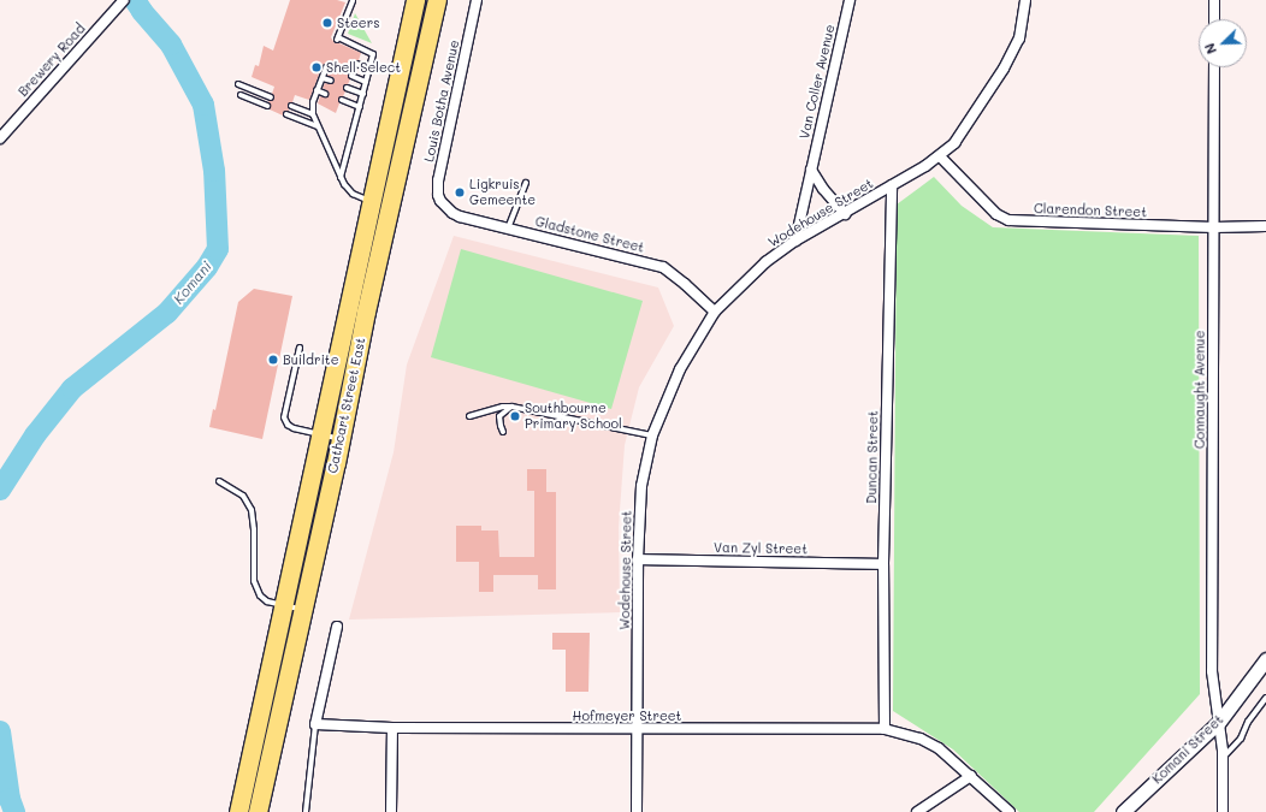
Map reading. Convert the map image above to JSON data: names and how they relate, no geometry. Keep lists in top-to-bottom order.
{
  "streets": {
    "highway": ["Cathcart Street East"],
    "street": [
      "Brewery Road",
      "Van Coller Avenue",
      "Louis Botha Avenue",
      "Clarendon Street",
      "Wodehouse Street",
      "Gladstone Street",
      "Connaught Avenue",
      "Duncan Street",
      "Van Zyl Street",
      "Hofmeyer Street",
      "Komani Street"
    ]
  },
  "crossings": [
    ["Van Coller Avenue", "Wodehouse Street"],
    ["Louis Botha Avenue", "Gladstone Street"],
    ["Clarendon Street", "Wodehouse Street"],
    ["Clarendon Street", "Connaught Avenue"],
    ["Wodehouse Street", "Gladstone Street"],
    ["Wodehouse Street", "Duncan Street"],
    ["Wodehouse Street", "Van Zyl Street"],
    ["Wodehouse Street", "Hofmeyer Street"],
    ["Connaught Avenue", "Komani Street"],
    ["Duncan Street", "Van Zyl Street"],
    ["Duncan Street", "Hofmeyer Street"]
  ],
  "water": ["Komani"],
  "places": [
    "Steers",
    "Shell Select",
    "Ligkruis Gemeente",
    "Buildrite",
    "Southbourne Primary School"
  ],
  "north": "bottom left"
}
